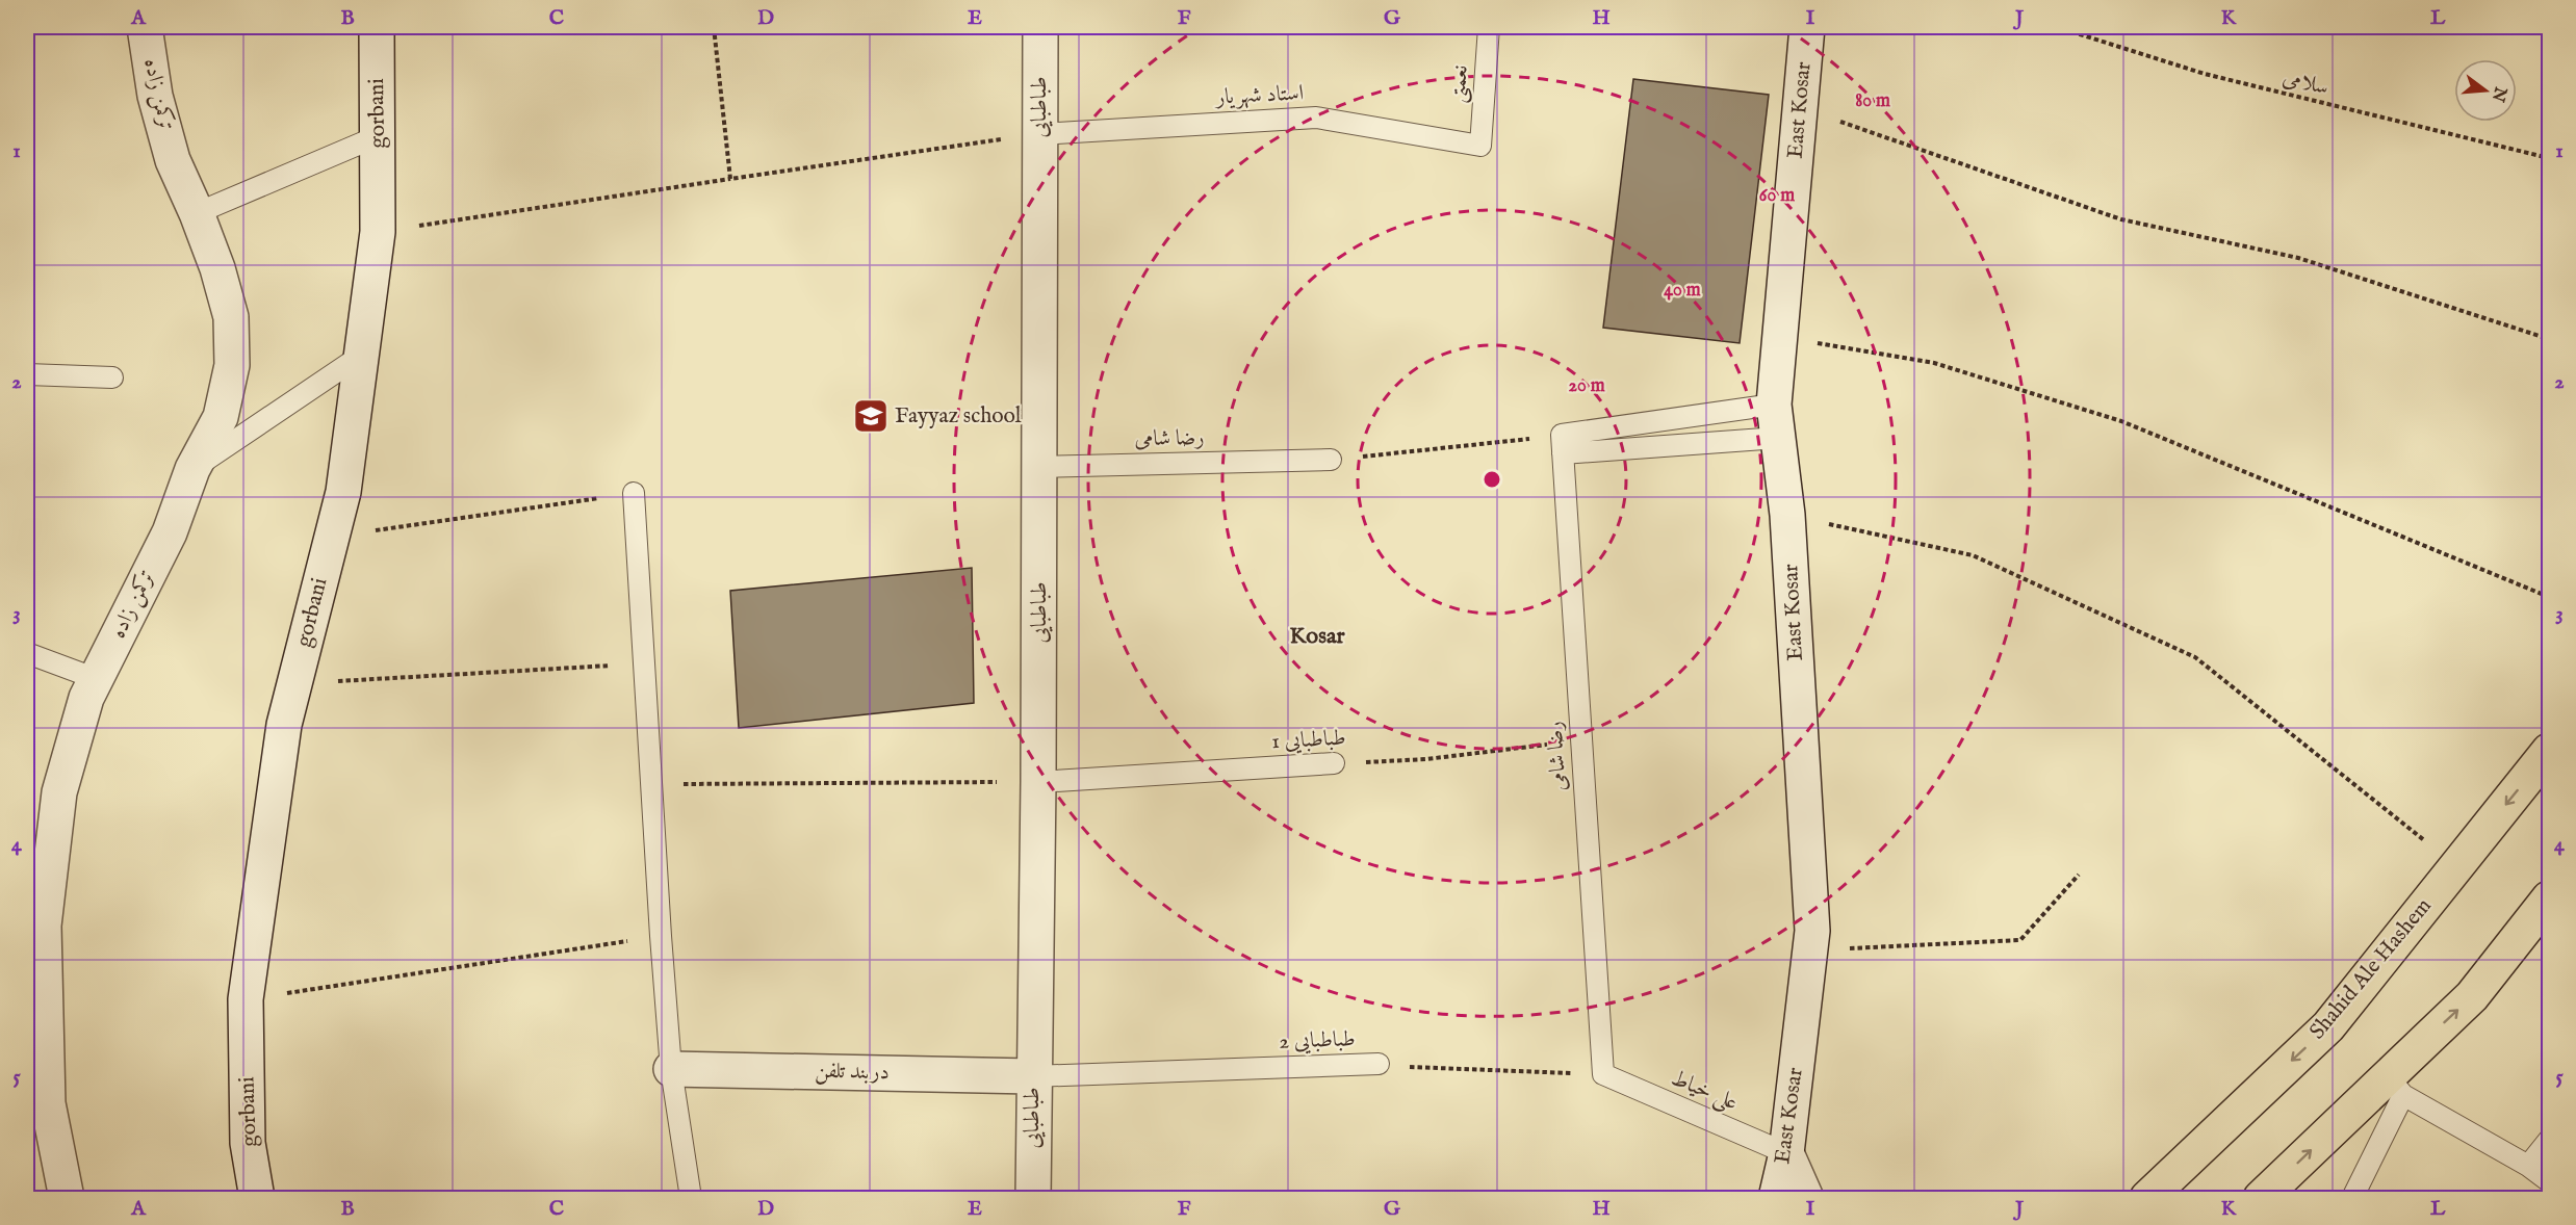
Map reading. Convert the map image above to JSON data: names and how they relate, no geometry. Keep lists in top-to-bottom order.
{
  "streets": {
    "main road": ["Shahid Ale Hashem"],
    "street": [
      "ترکمن زاده",
      "طباطبایی",
      "East Kosar",
      "gorbani",
      "دربند تلفن"
    ],
    "lane": [
      "نعمتی",
      "استاد شهریار",
      "رضا شامی",
      "طباطبایی 1",
      "طباطبایی 2",
      "علی خیاط"
    ],
    "path": ["سلامی"]
  },
  "crossings": [
    ["نعمتی", "استاد شهریار"],
    ["استاد شهریار", "طباطبایی"],
    ["طباطبایی", "رضا شامی"],
    ["طباطبایی", "طباطبایی 1"],
    ["طباطبایی", "طباطبایی 2"],
    ["طباطبایی", "دربند تلفن"],
    ["East Kosar", "علی خیاط"],
    ["رضا شامی", "طباطبایی 1"],
    ["رضا شامی", "طباطبایی 2"],
    ["رضا شامی", "علی خیاط"],
    ["طباطبایی 2", "دربند تلفن"],
    ["طباطبایی 2", "علی خیاط"]
  ],
  "districts": ["Kosar"],
  "places": {
    "school or university": ["Fayyaz school"]
  },
  "north": "right",
  "grid": {
    "columns": [
      "A",
      "B",
      "C",
      "D",
      "E",
      "F",
      "G",
      "H",
      "I",
      "J",
      "K",
      "L"
    ],
    "rows": [
      "1",
      "2",
      "3",
      "4",
      "5"
    ]
  },
  "rings": [
    "80 m",
    "60 m",
    "40 m",
    "20 m"
  ]
}
